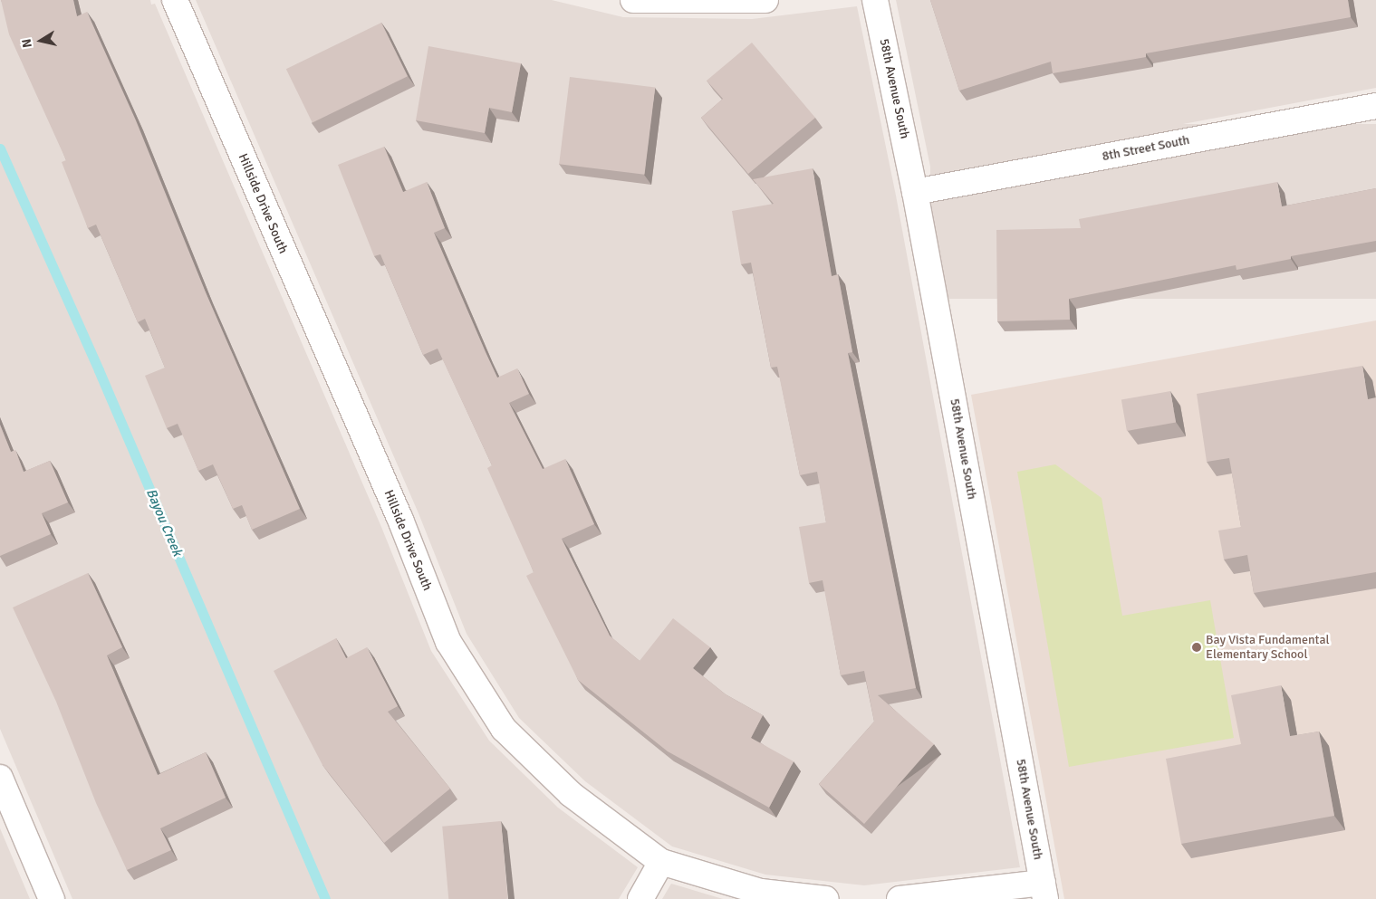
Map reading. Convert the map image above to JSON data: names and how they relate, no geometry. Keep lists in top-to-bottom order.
{
  "streets": {
    "street": ["58th Avenue South", "8th Street South", "Hillside Drive South"]
  },
  "crossings": [
    ["58th Avenue South", "8th Street South"]
  ],
  "water": ["Bayou Creek"],
  "places": ["Bay Vista Fundamental Elementary School"],
  "north": "left"
}
